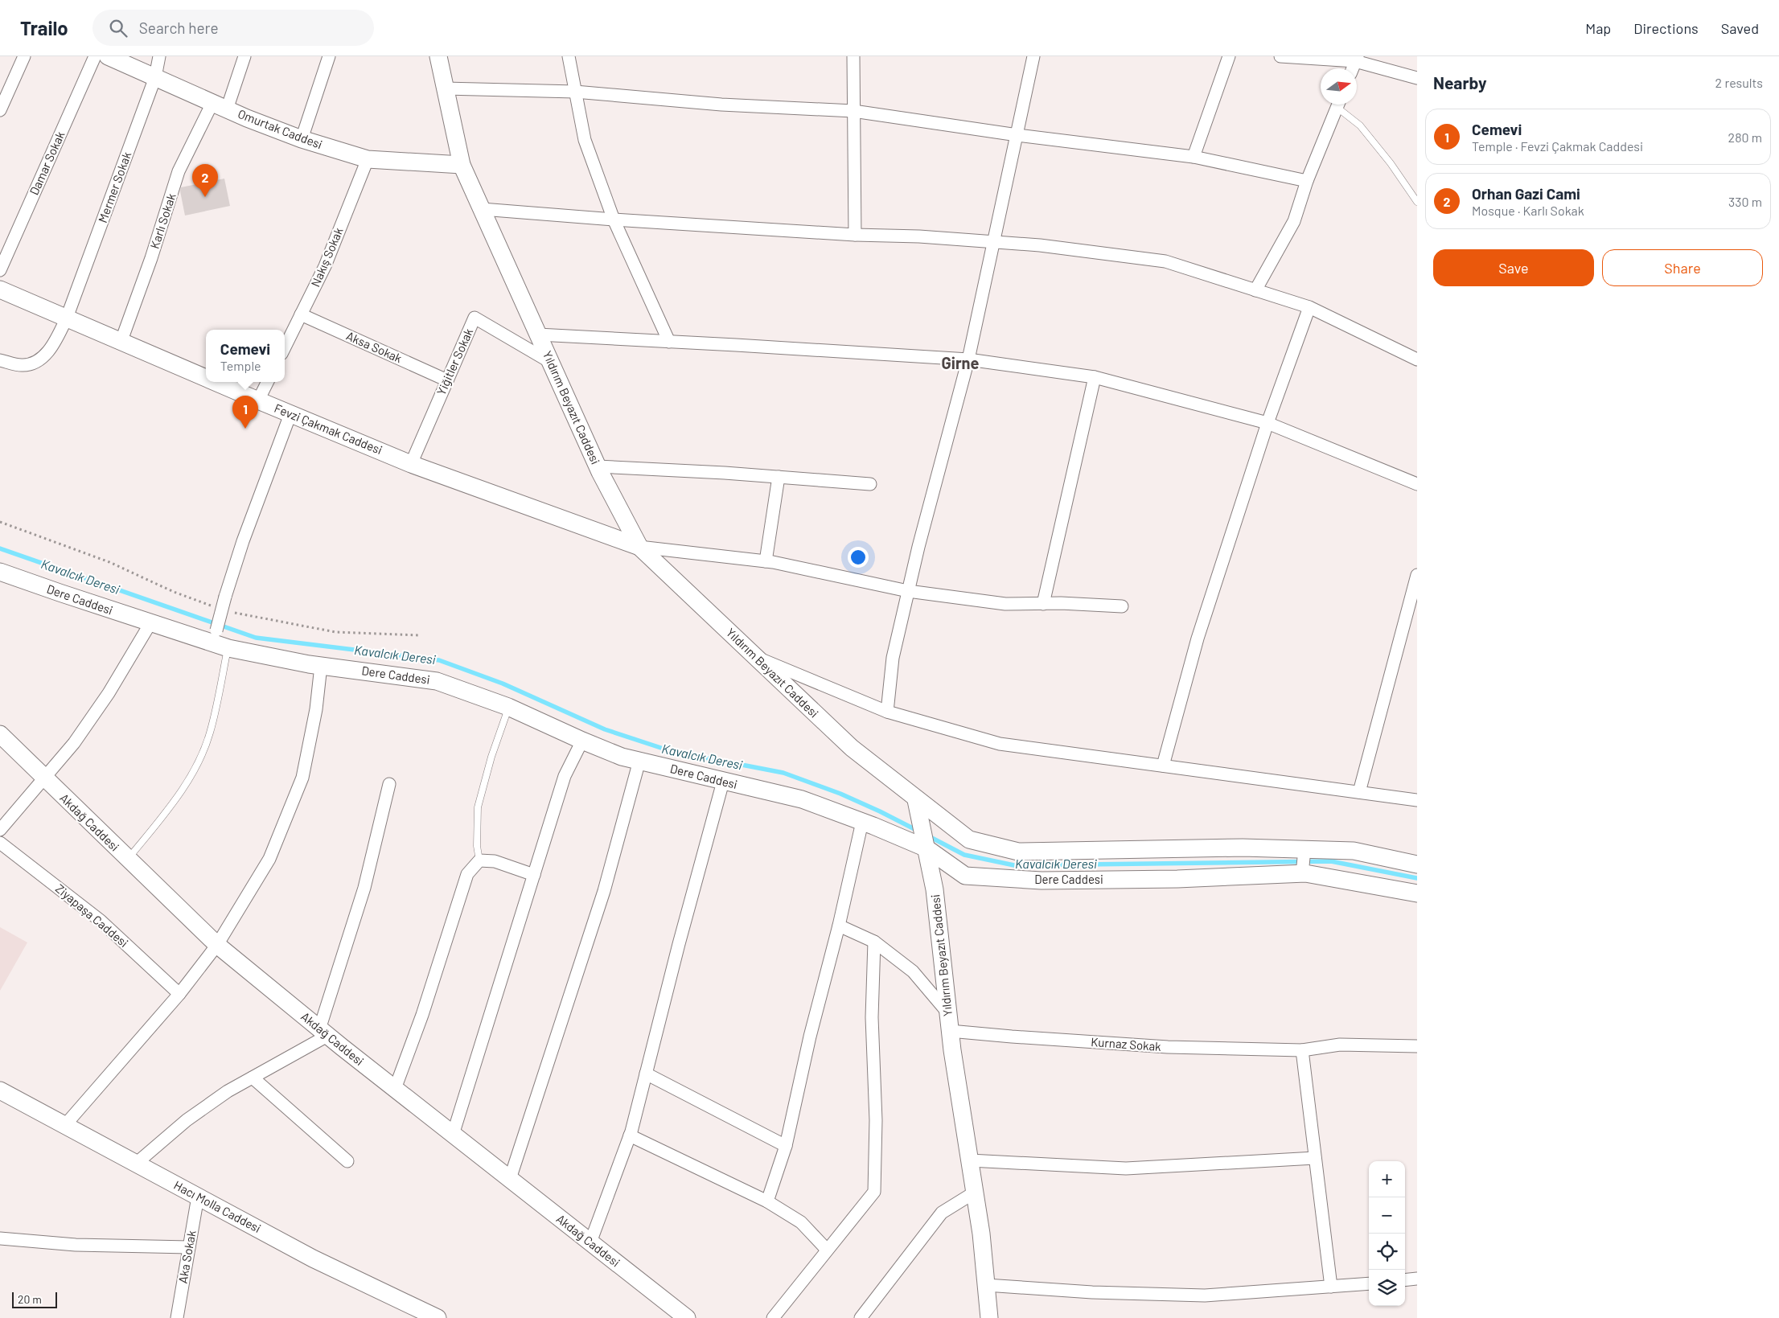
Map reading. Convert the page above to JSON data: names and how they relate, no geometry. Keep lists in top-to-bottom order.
{
  "streets": {
    "street": [
      "Omurtak Caddesi",
      "Damar Sokak",
      "Mermer Sokak",
      "Karlı Sokak",
      "Nakış Sokak",
      "Aksa Sokak",
      "Yiğitler Sokak",
      "Yıldırım Beyazıt Caddesi",
      "Fevzi Çakmak Caddesi",
      "Dere Caddesi",
      "Akdağ Caddesi",
      "Ziyapaşa Caddesi",
      "Kurnaz Sokak",
      "Hacı Molla Caddesi",
      "Aka Sokak"
    ]
  },
  "crossings": [
    ["Omurtak Caddesi", "Mermer Sokak"],
    ["Omurtak Caddesi", "Karlı Sokak"],
    ["Omurtak Caddesi", "Nakış Sokak"],
    ["Omurtak Caddesi", "Yıldırım Beyazıt Caddesi"],
    ["Mermer Sokak", "Fevzi Çakmak Caddesi"],
    ["Karlı Sokak", "Fevzi Çakmak Caddesi"],
    ["Nakış Sokak", "Aksa Sokak"],
    ["Aksa Sokak", "Yiğitler Sokak"],
    ["Yiğitler Sokak", "Yıldırım Beyazıt Caddesi"],
    ["Yiğitler Sokak", "Fevzi Çakmak Caddesi"],
    ["Yıldırım Beyazıt Caddesi", "Fevzi Çakmak Caddesi"],
    ["Yıldırım Beyazıt Caddesi", "Dere Caddesi"],
    ["Yıldırım Beyazıt Caddesi", "Kurnaz Sokak"],
    ["Hacı Molla Caddesi", "Aka Sokak"]
  ],
  "districts": ["Girne"],
  "water": ["Kavalcık Deresi"],
  "scale_bar": "20 m",
  "north": "right",
  "page": {
    "header": "Trailo",
    "search": "Search here",
    "nav": ["Map", "Directions", "Saved"],
    "heading": ["Nearby", "2 results"],
    "list": [
      {
        "mark": "1",
        "name": "Cemevi",
        "note": "Temple · Fevzi Çakmak Caddesi",
        "value": "280 m"
      },
      {
        "mark": "2",
        "name": "Orhan Gazi Cami",
        "note": "Mosque · Karlı Sokak",
        "value": "330 m"
      }
    ],
    "pins": ["2", "1"],
    "buttons": ["Save", "Share"],
    "popup": ["Cemevi", "Temple"],
    "map_buttons": ["+", "−"],
    "scale": "20 m"
  }
}
